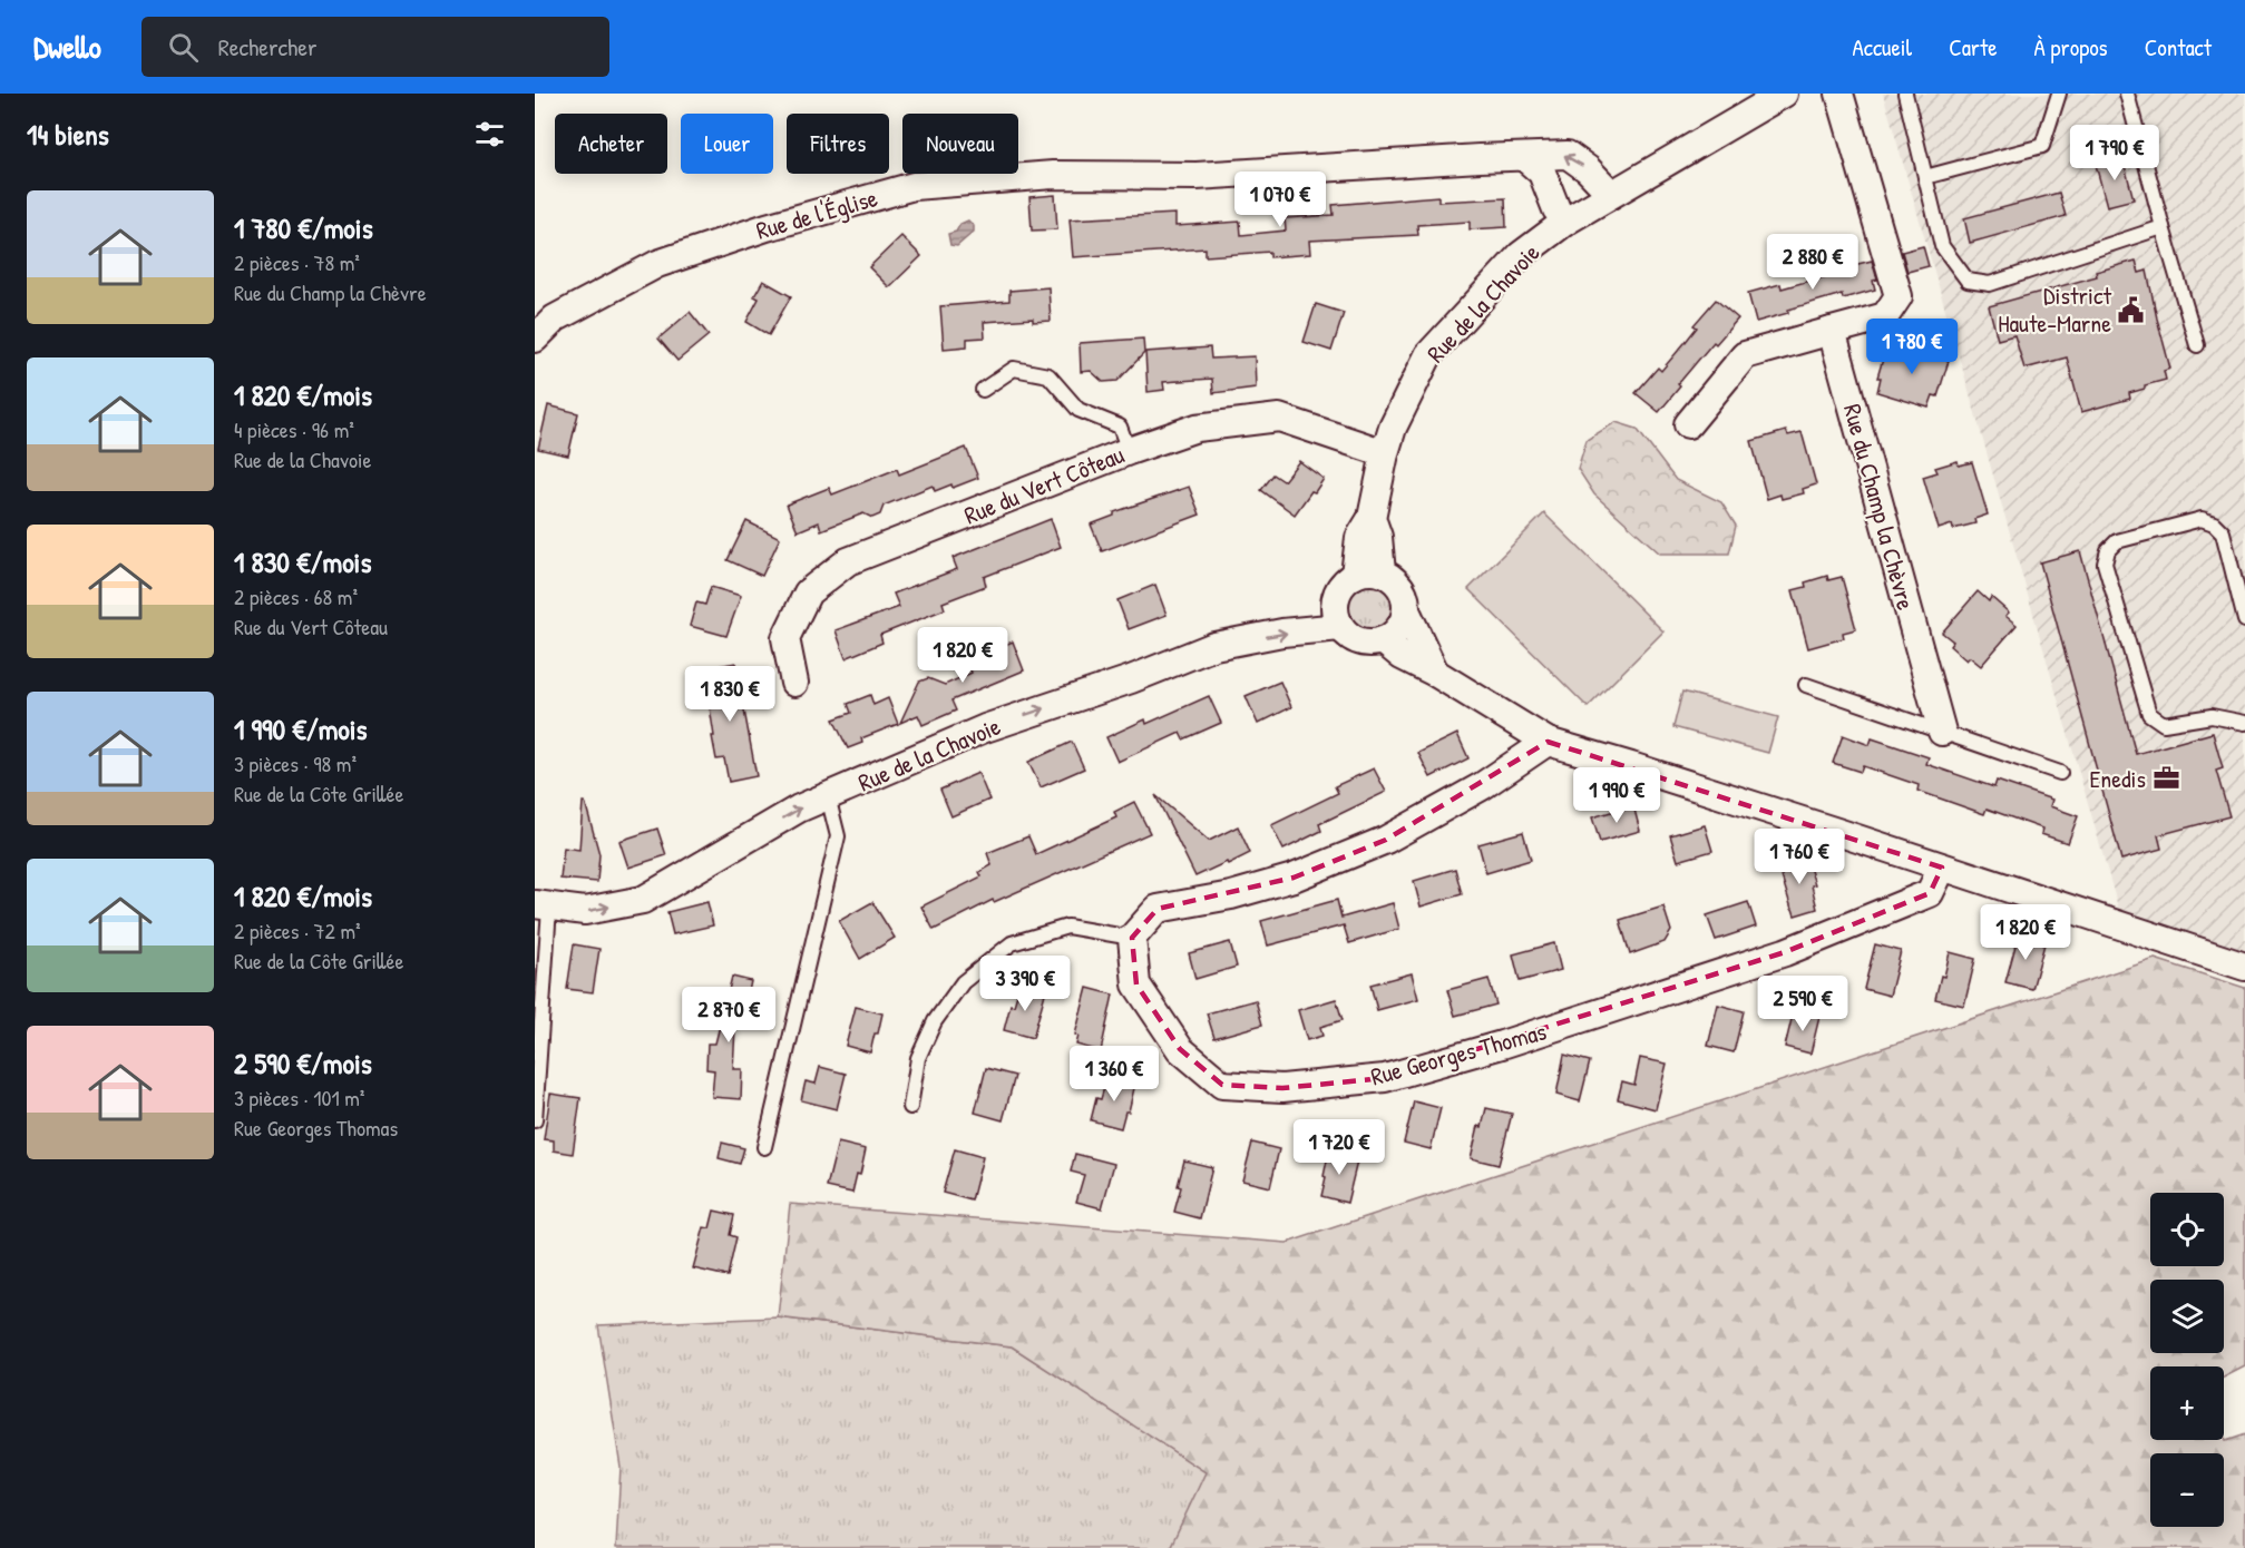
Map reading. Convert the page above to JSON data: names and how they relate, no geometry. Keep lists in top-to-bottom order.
{
  "streets": {
    "street": [
      "Rue de l'Église",
      "Rue de la Chavoie",
      "Rue du Vert Côteau",
      "Rue du Champ la Chèvre",
      "Rue Georges Thomas"
    ]
  },
  "crossings": [
    ["Rue de l'Église", "Rue de la Chavoie"],
    ["Rue de la Chavoie", "Rue du Vert Côteau"]
  ],
  "one_way": ["Rue de la Chavoie"],
  "places": {
    "public building": ["District Haute-Marne"],
    "office": ["Enedis"]
  },
  "page": {
    "header": "Dwello",
    "search": "Rechercher",
    "nav": [
      "Accueil",
      "Carte",
      "À propos",
      "Contact"
    ],
    "heading": "14 biens",
    "chip": [
      "Acheter",
      "Louer",
      "Filtres",
      "Nouveau"
    ],
    "price": [
      "1 790 €",
      "1 070 €",
      "2 880 €",
      "1 780 €",
      "1 820 €",
      "1 830 €",
      "1 990 €",
      "1 760 €",
      "1 820 €",
      "3 390 €",
      "2 590 €",
      "2 870 €",
      "1 360 €",
      "1 720 €"
    ],
    "list": [
      {
        "name": "1 780 €/mois",
        "note": "2 pièces · 78 m² · Rue du Champ la Chèvre"
      },
      {
        "name": "1 820 €/mois",
        "note": "4 pièces · 96 m² · Rue de la Chavoie"
      },
      {
        "name": "1 830 €/mois",
        "note": "2 pièces · 68 m² · Rue du Vert Côteau"
      },
      {
        "name": "1 990 €/mois",
        "note": "3 pièces · 98 m² · Rue de la Côte Grillée"
      },
      {
        "name": "1 820 €/mois",
        "note": "2 pièces · 72 m² · Rue de la Côte Grillée"
      },
      {
        "name": "2 590 €/mois",
        "note": "3 pièces · 101 m² · Rue Georges Thomas"
      }
    ],
    "map_buttons": ["+", "−"]
  }
}
